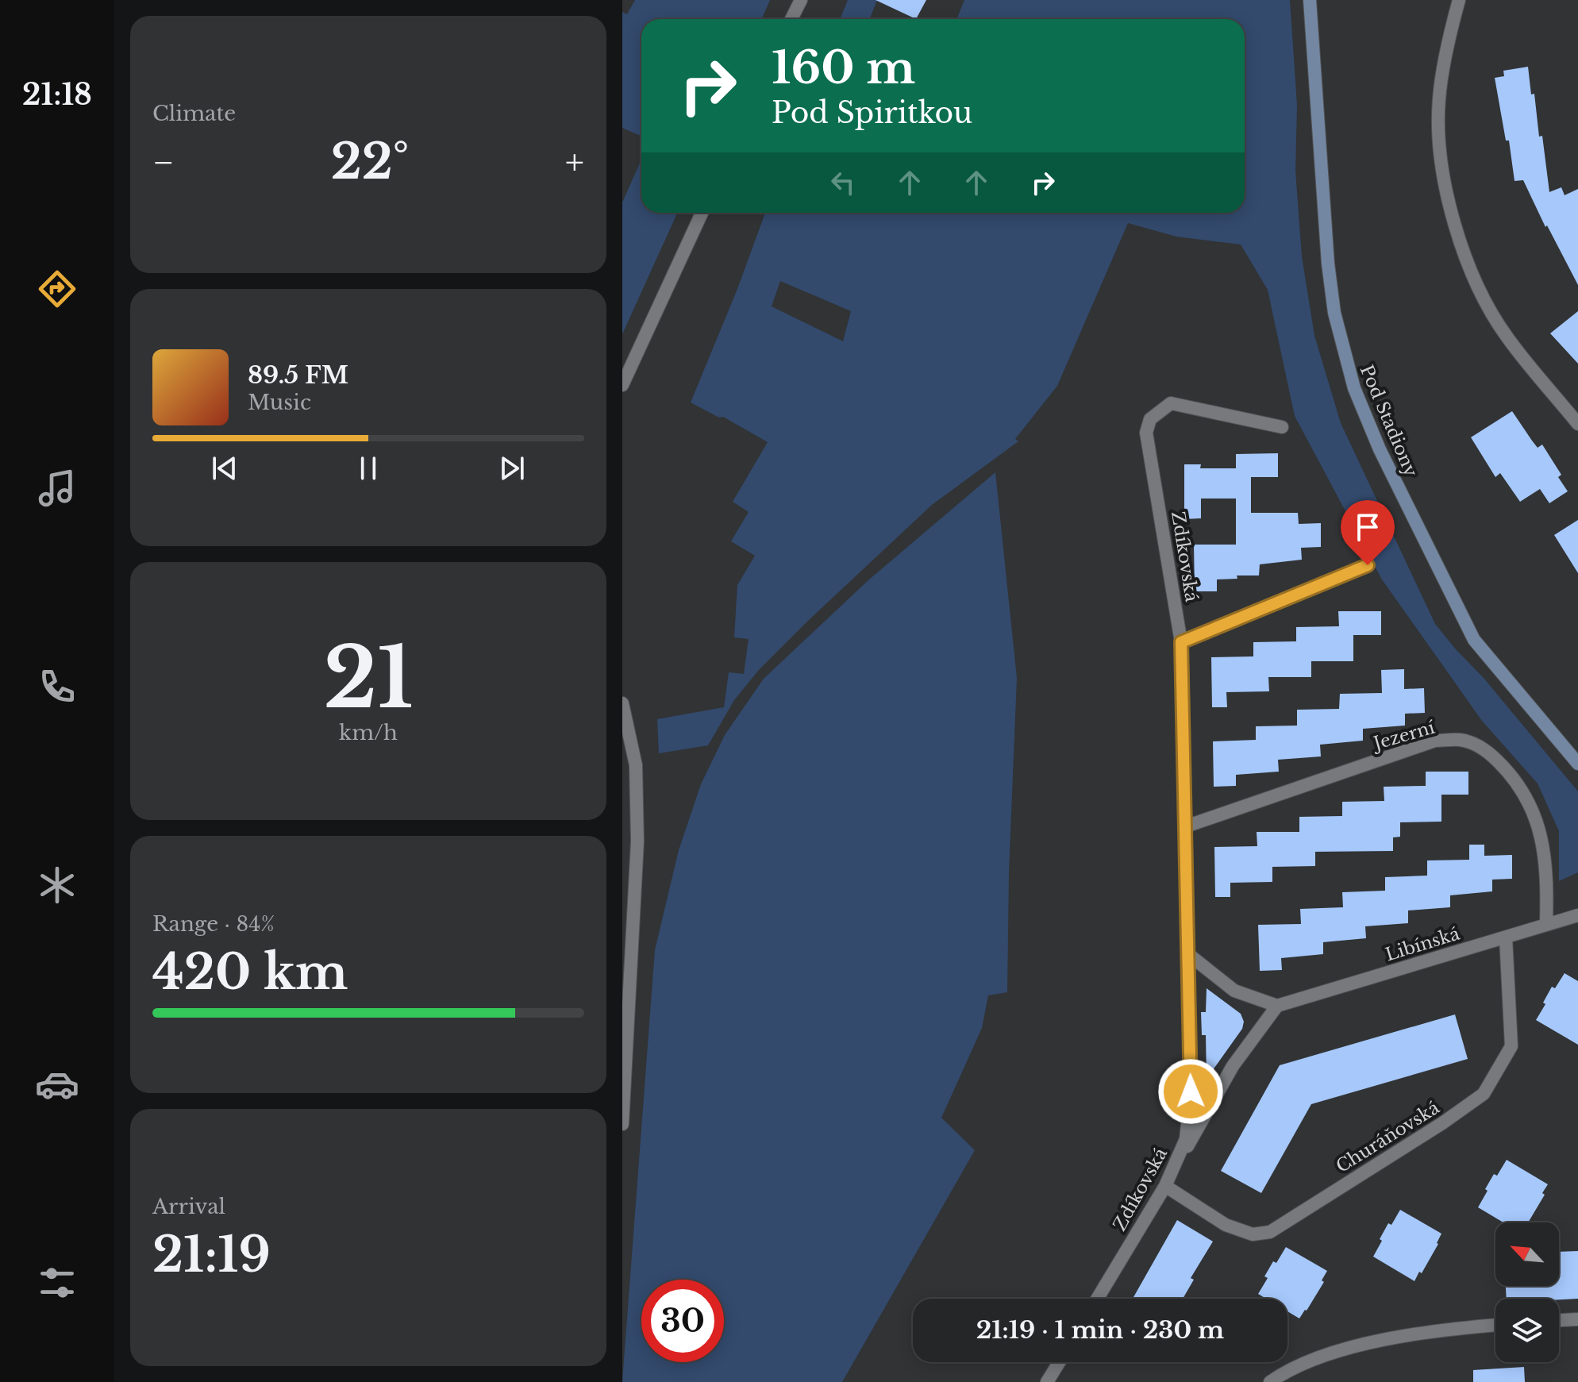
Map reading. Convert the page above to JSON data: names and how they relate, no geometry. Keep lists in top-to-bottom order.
{
  "streets": {
    "main road": ["Pod Stadiony"],
    "street": [
      "Zdíkovská",
      "Jezerní",
      "Libínská",
      "Churáňovská"
    ]
  },
  "crossings": [
    ["Zdíkovská", "Jezerní"],
    ["Zdíkovská", "Churáňovská"],
    ["Jezerní", "Libínská"],
    ["Libínská", "Churáňovská"]
  ],
  "north": "top left",
  "page": {
    "tabs": "21:18",
    "tile": [
      "Climate",
      ["21", "km/h"],
      ["Range · 84%", "420 km"],
      ["Arrival", "21:19"]
    ],
    "turn": ["160 m", "Pod Spiritkou"],
    "heat": ["−", "22°", "+"],
    "song": ["89.5 FM", "Music"],
    "limit": "30",
    "trip": "21:19 · 1 min · 230 m"
  }
}
